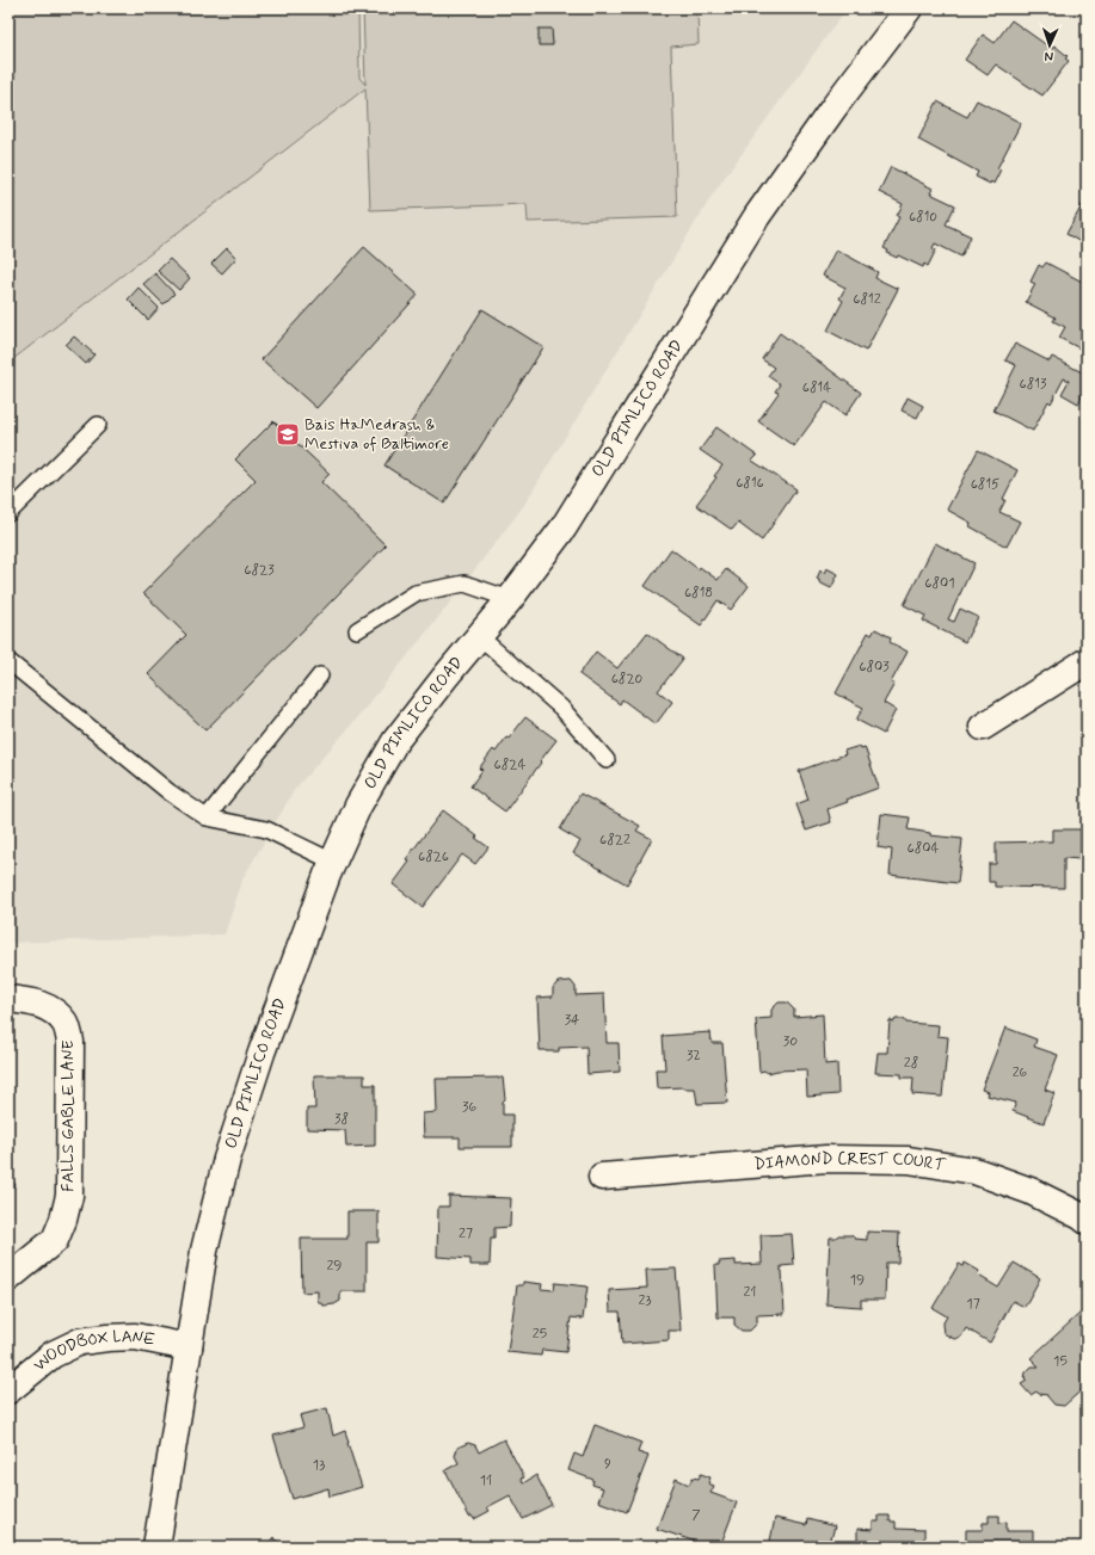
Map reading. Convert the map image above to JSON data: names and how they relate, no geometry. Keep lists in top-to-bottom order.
{
  "streets": {
    "street": [
      "OLD PIMLICO ROAD",
      "FALLS GABLE LANE",
      "DIAMOND CREST COURT",
      "WOODBOX LANE"
    ]
  },
  "crossings": [
    ["OLD PIMLICO ROAD", "WOODBOX LANE"]
  ],
  "places": {
    "school or university": ["Bais HaMedrash & Mestiva of Baltimore"]
  },
  "house_numbers": [
    "6810",
    "6812",
    "6813",
    "6814",
    "6816",
    "6815",
    "6823",
    "6801",
    "6818",
    "6803",
    "6820",
    "6824",
    "6822",
    "6804",
    "6826",
    "34",
    "30",
    "32",
    "28",
    "26",
    "36",
    "38",
    "27",
    "29",
    "19",
    "21",
    "23",
    "17",
    "25",
    "15",
    "9",
    "13",
    "11",
    "7"
  ],
  "north": "bottom"
}
